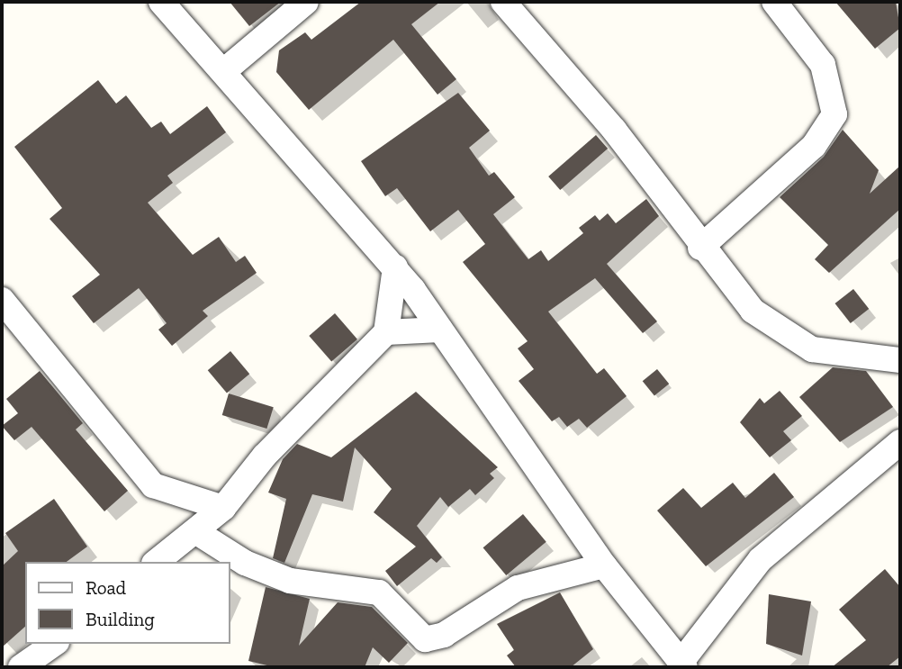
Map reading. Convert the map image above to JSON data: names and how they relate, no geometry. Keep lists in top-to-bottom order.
{
  "legend": ["Road", "Building"]
}
